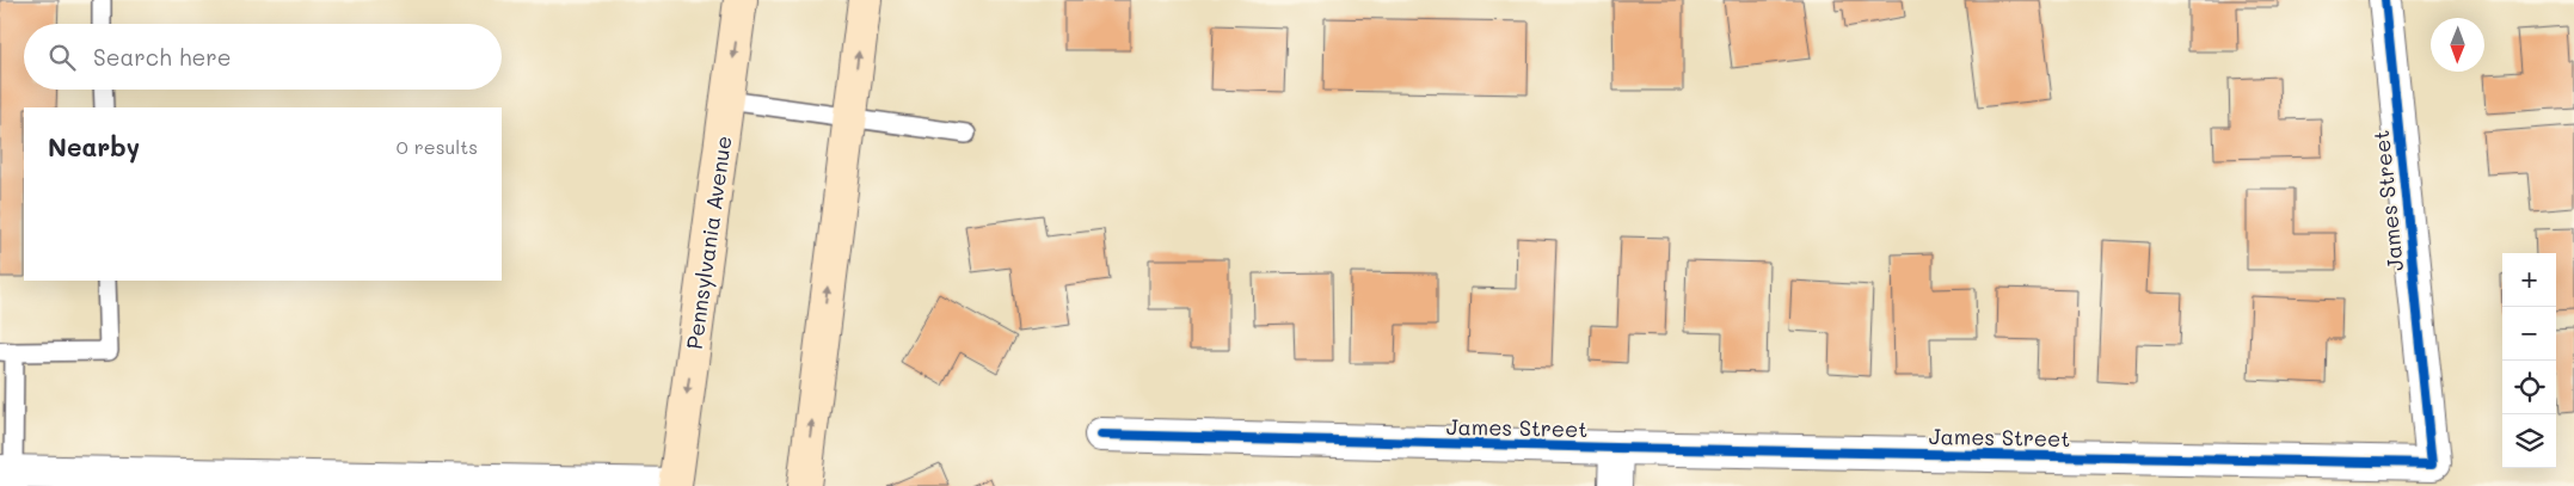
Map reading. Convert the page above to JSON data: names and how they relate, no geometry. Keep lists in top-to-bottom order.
{
  "streets": {
    "main road": ["Pennsylvania Avenue"],
    "street": ["James Street"]
  },
  "north": "bottom",
  "page": {
    "search": "Search here",
    "heading": ["Nearby", "0 results"],
    "map_buttons": ["+", "−"]
  }
}
